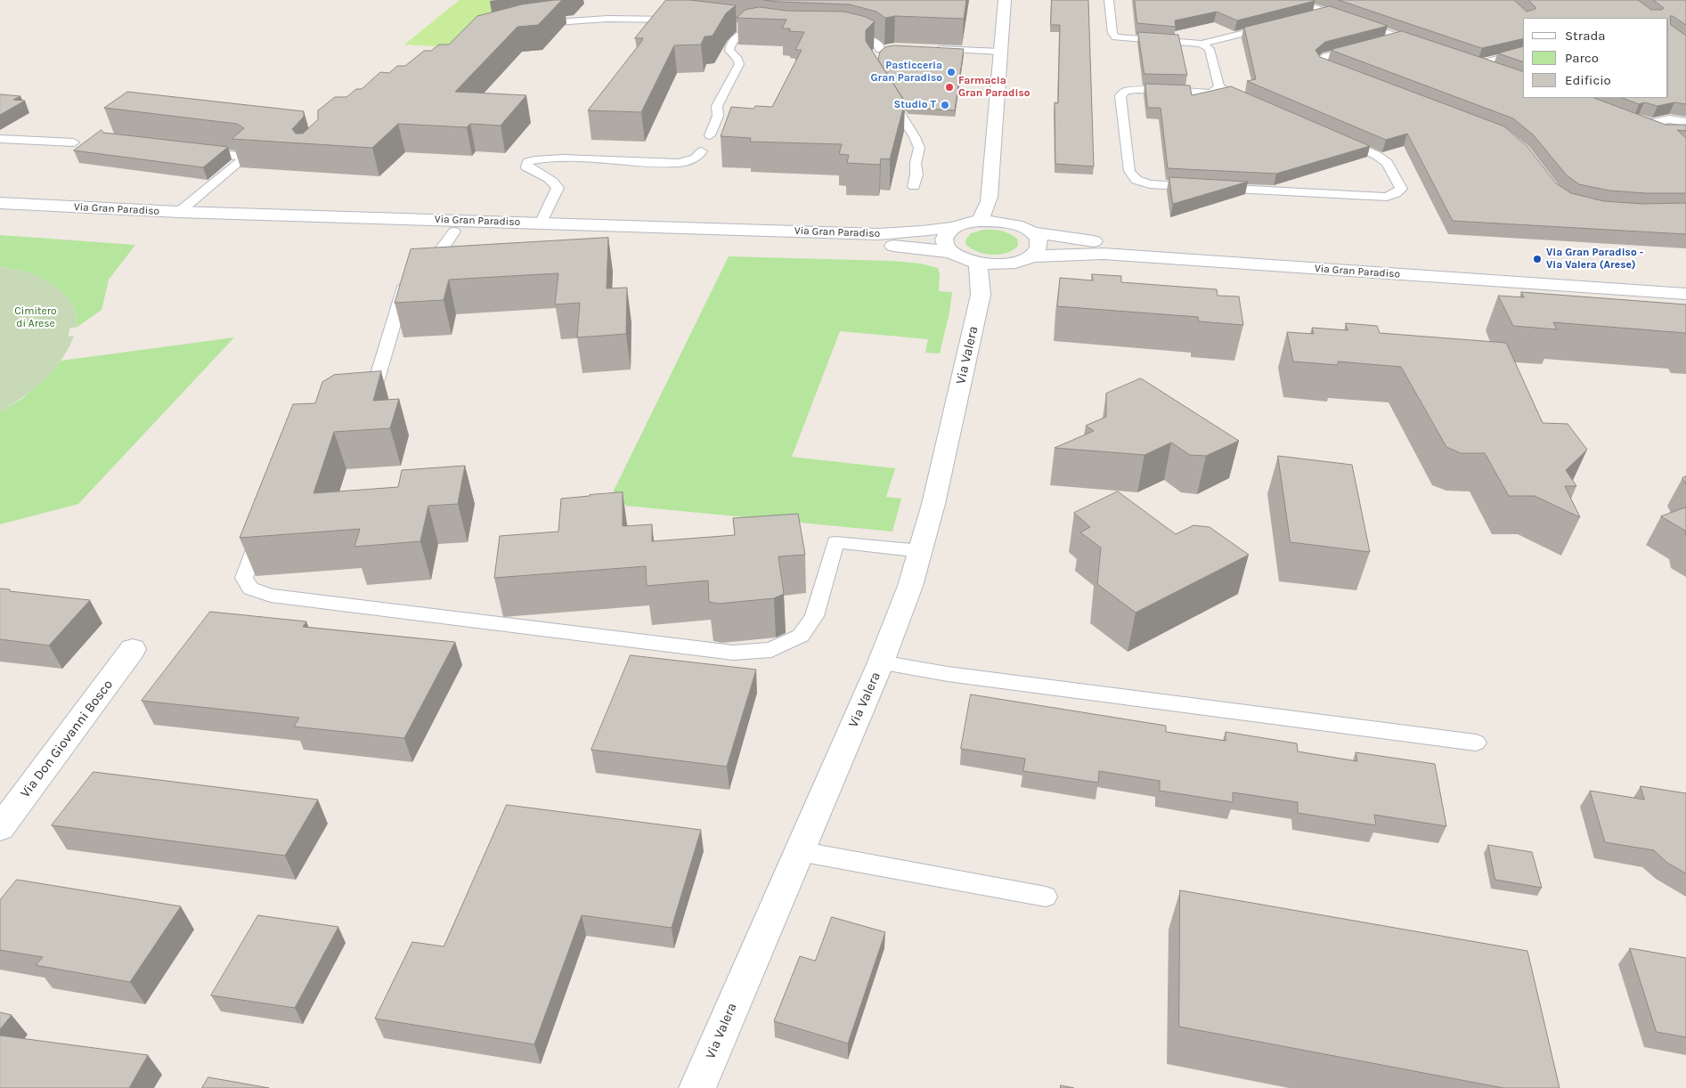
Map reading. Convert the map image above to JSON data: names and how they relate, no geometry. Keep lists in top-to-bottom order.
{
  "streets": {
    "street": ["Via Gran Paradiso", "Via Valera", "Via Don Giovanni Bosco"]
  },
  "crossings": [
    ["Via Gran Paradiso", "Via Valera"]
  ],
  "parks": ["Cimitero di Arese"],
  "places": [
    "Pasticceria Gran Paradiso",
    "Farmacia Gran Paradiso",
    "Studio T",
    "Via Gran Paradiso - Via Valera (Arese)"
  ],
  "legend": ["Strada", "Parco", "Edificio"]
}
